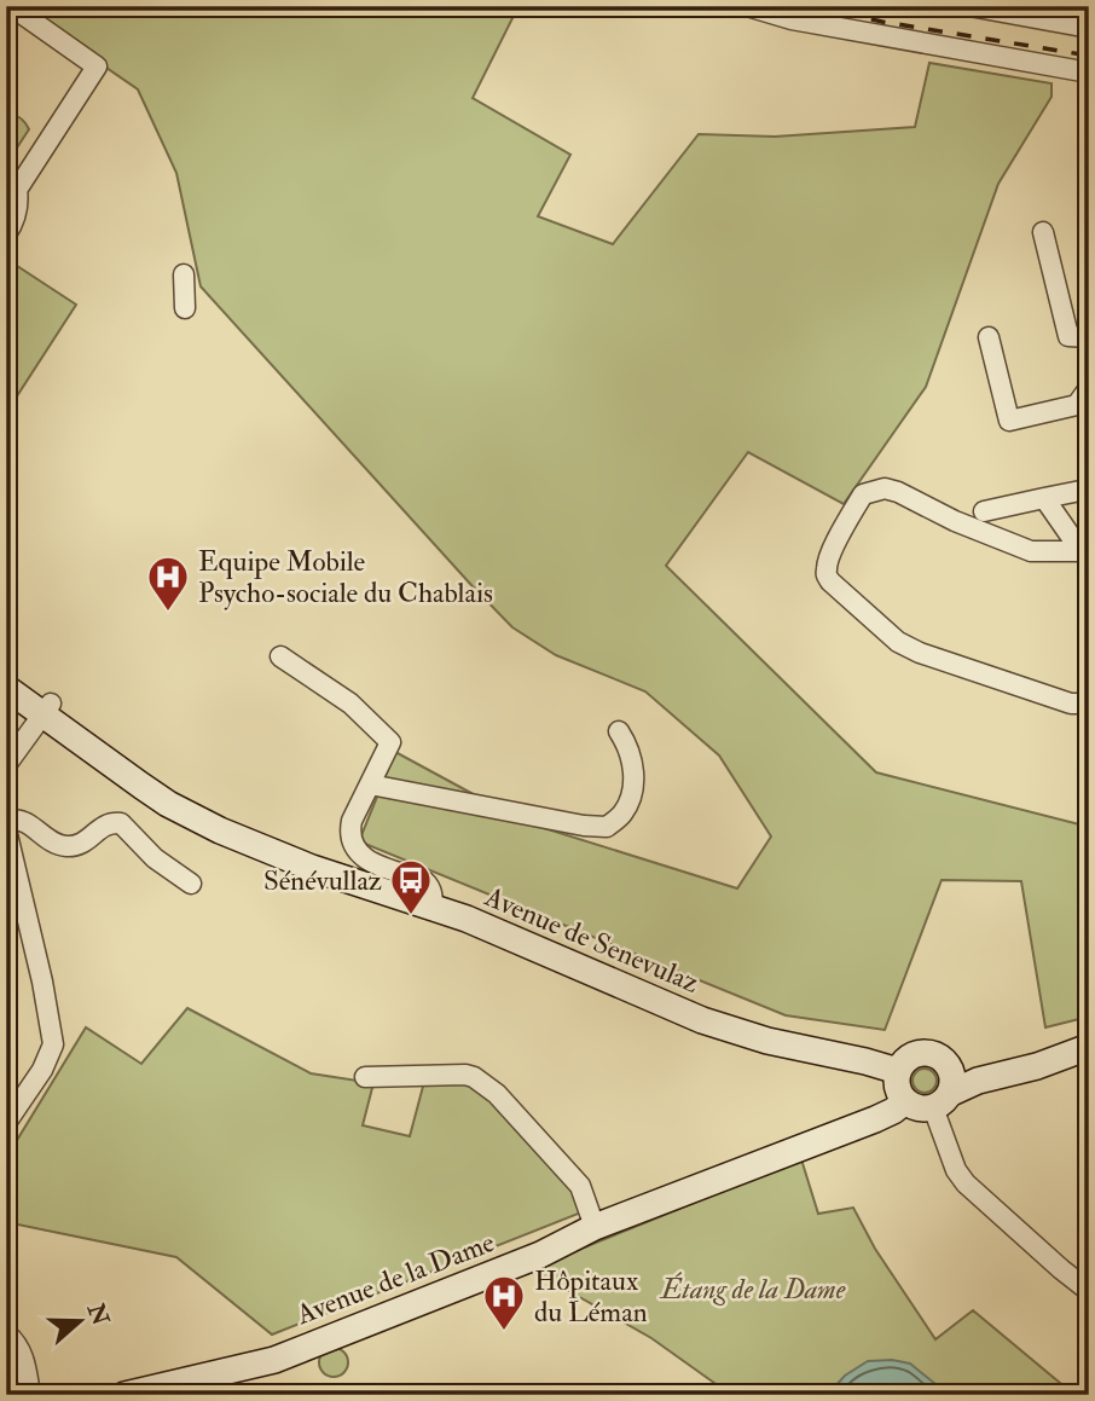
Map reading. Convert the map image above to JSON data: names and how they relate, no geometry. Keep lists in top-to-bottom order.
{
  "streets": {
    "main road": ["Avenue de Senevulaz", "Avenue de la Dame"]
  },
  "crossings": [
    ["Avenue de Senevulaz", "Avenue de la Dame"]
  ],
  "parks": ["Étang de la Dame"],
  "places": {
    "hospital": ["Equipe Mobile Psycho-sociale du Chablais", "Hôpitaux du Léman"],
    "bus stop": ["Sénévullaz"]
  },
  "north": "right"
}
